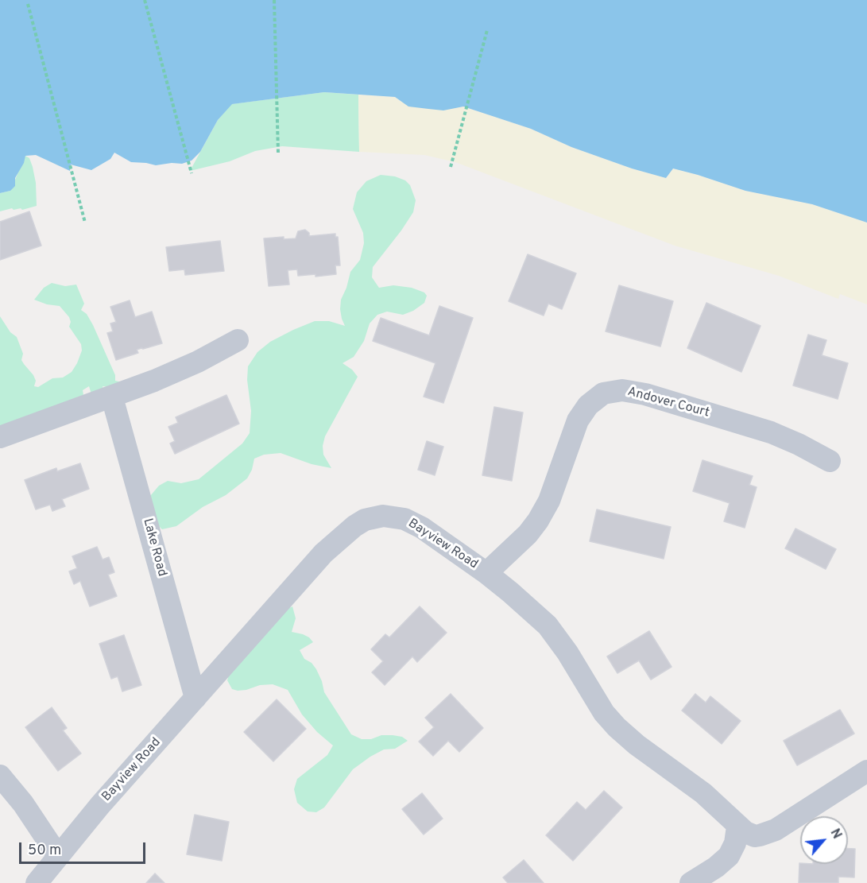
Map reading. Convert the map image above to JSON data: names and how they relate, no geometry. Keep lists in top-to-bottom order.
{
  "streets": {
    "street": ["Andover Court", "Bayview Road", "Lake Road"]
  },
  "crossings": [
    ["Andover Court", "Bayview Road"],
    ["Bayview Road", "Lake Road"]
  ],
  "scale_bar": "50 m",
  "north": "top right"
}
